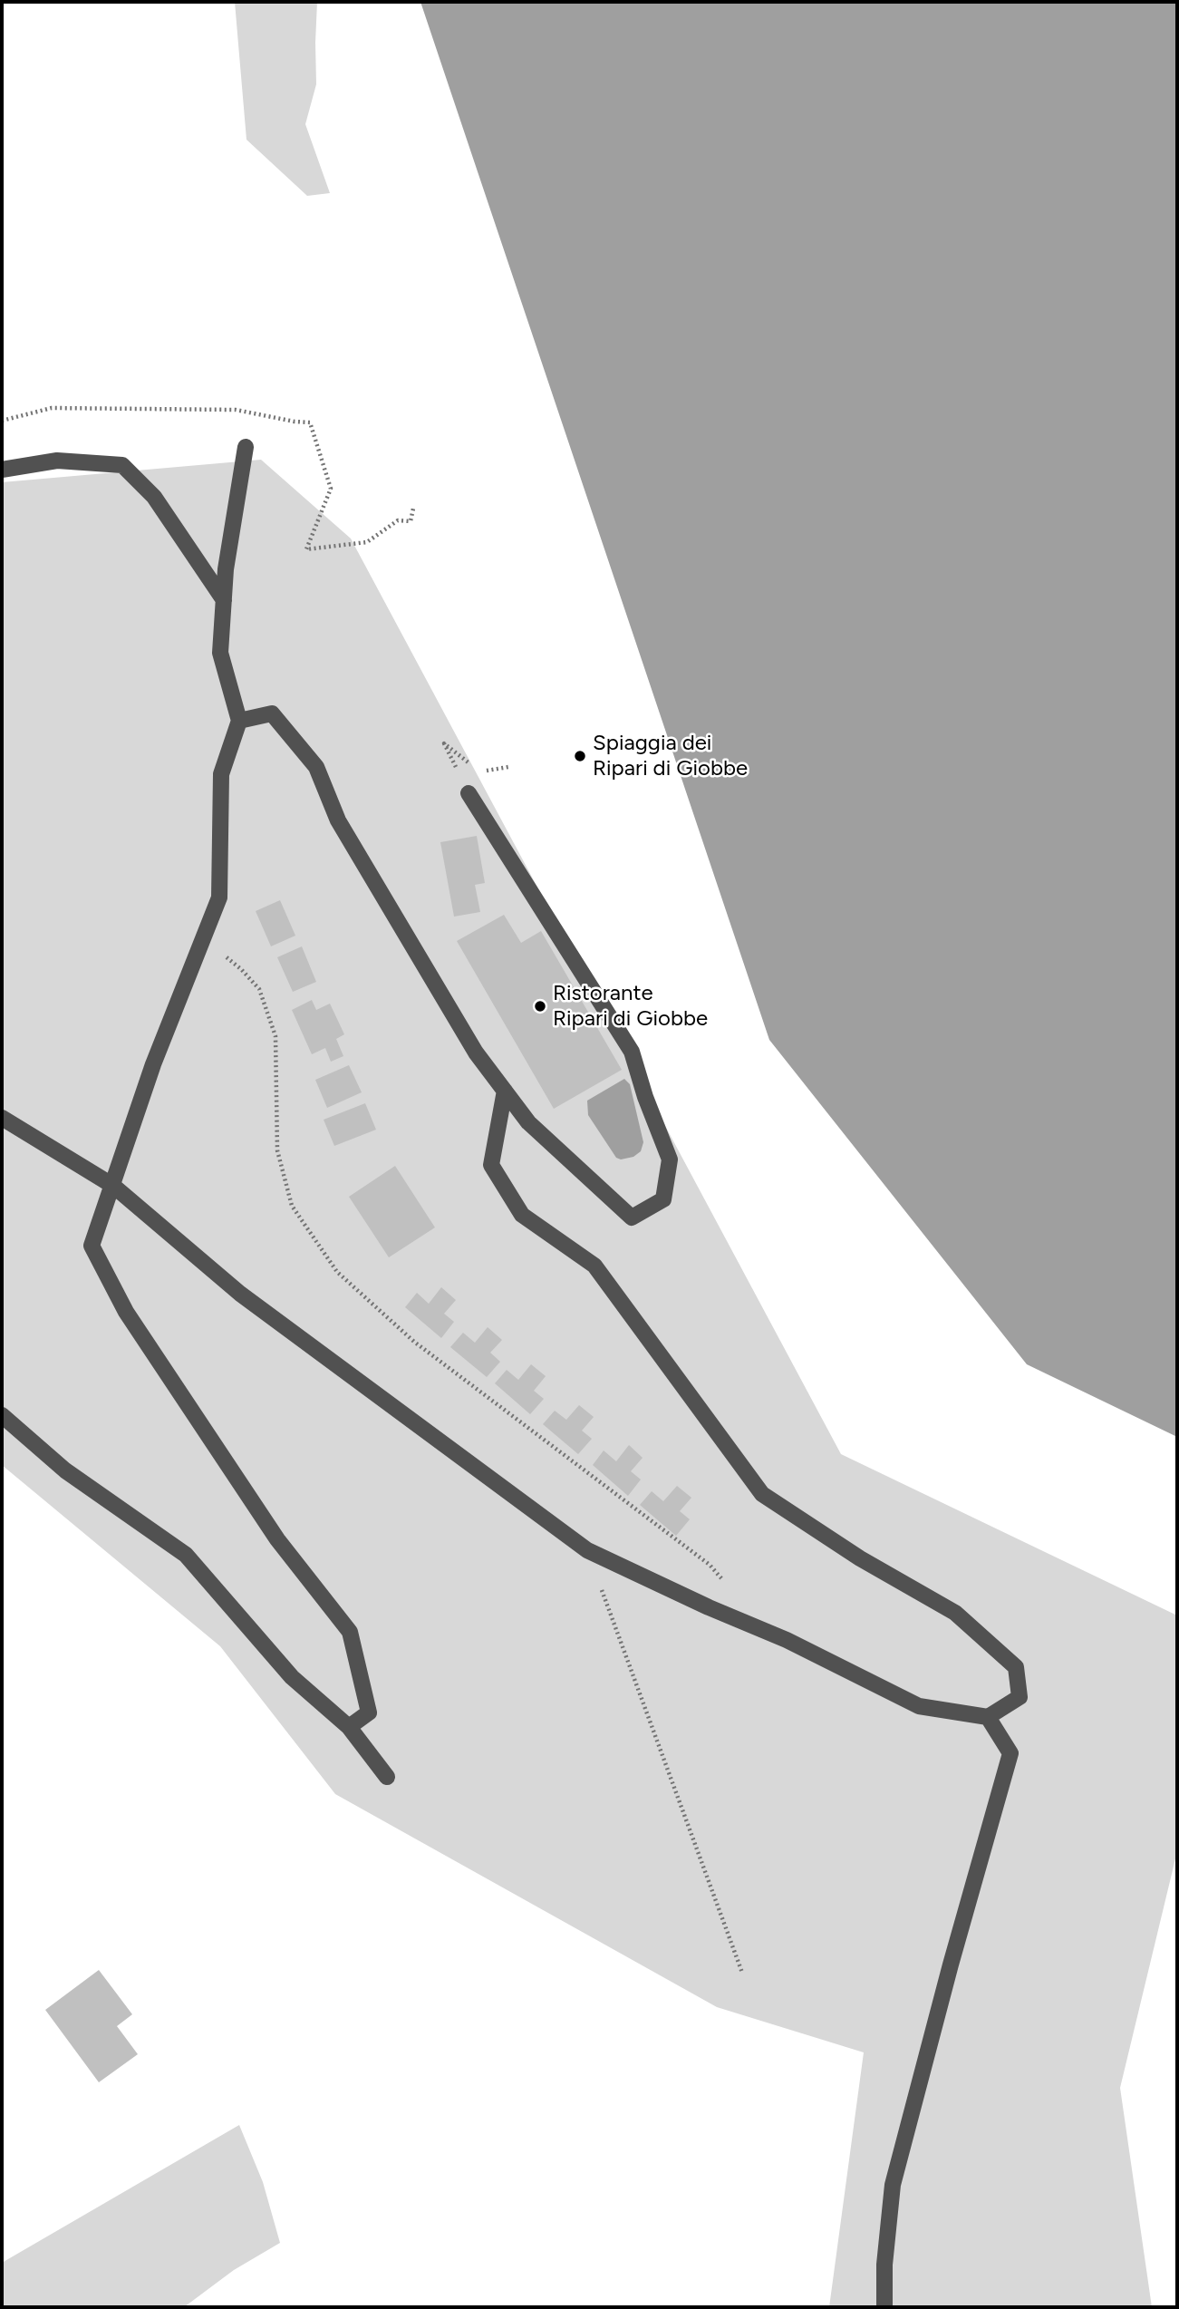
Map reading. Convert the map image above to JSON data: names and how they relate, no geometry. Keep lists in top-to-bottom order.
{
  "places": ["Spiaggia dei Ripari di Giobbe", "Ristorante Ripari di Giobbe"]
}
